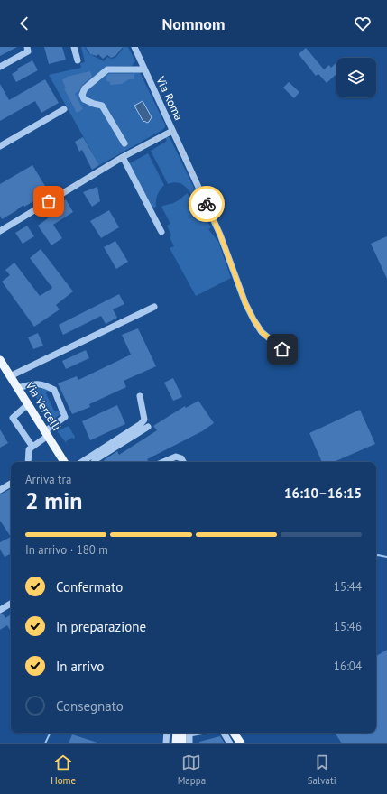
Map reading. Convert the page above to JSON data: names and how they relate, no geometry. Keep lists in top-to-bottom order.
{
  "streets": {
    "main road": ["Via Vercelli"],
    "street": ["Via Roma"]
  },
  "page": {
    "header": "Nomnom",
    "heading": ["2 min", "Arriva tra", "16:10–16:15"],
    "bar": "In arrivo · 180 m",
    "list": [
      ["Confermato", "15:44"],
      ["In preparazione", "15:46"],
      ["In arrivo", "16:04"],
      "Consegnato"
    ],
    "tabs": ["Home", "Mappa", "Salvati"]
  }
}
